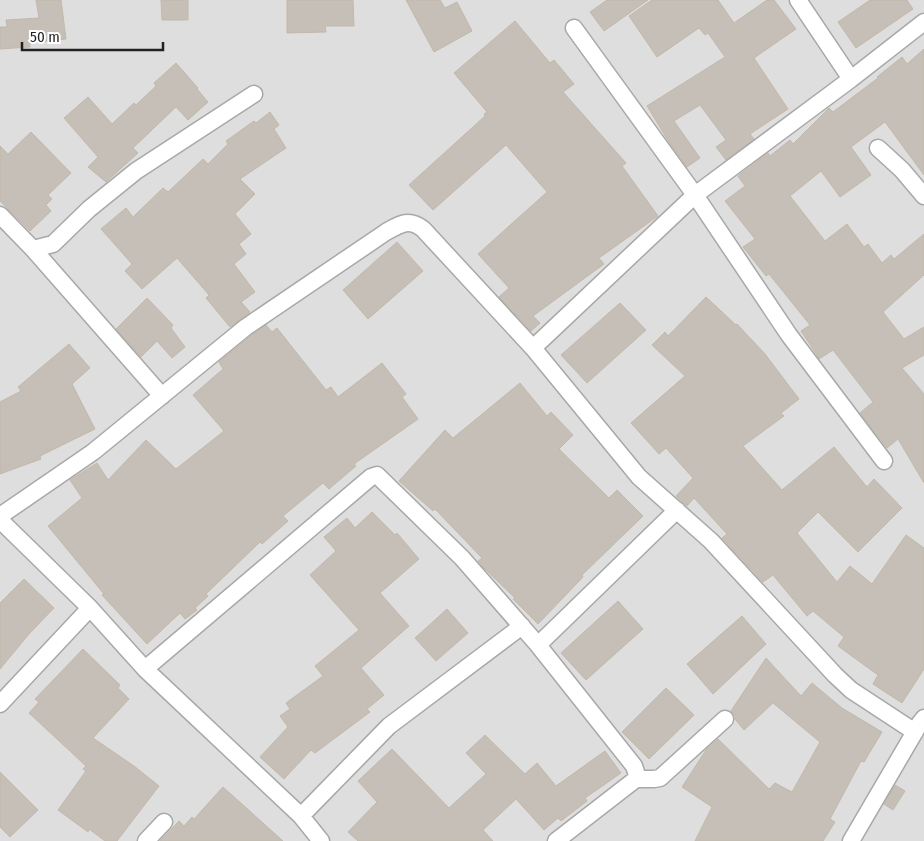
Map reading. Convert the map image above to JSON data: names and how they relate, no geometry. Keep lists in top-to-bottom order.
{
  "scale_bar": "50 m"
}
